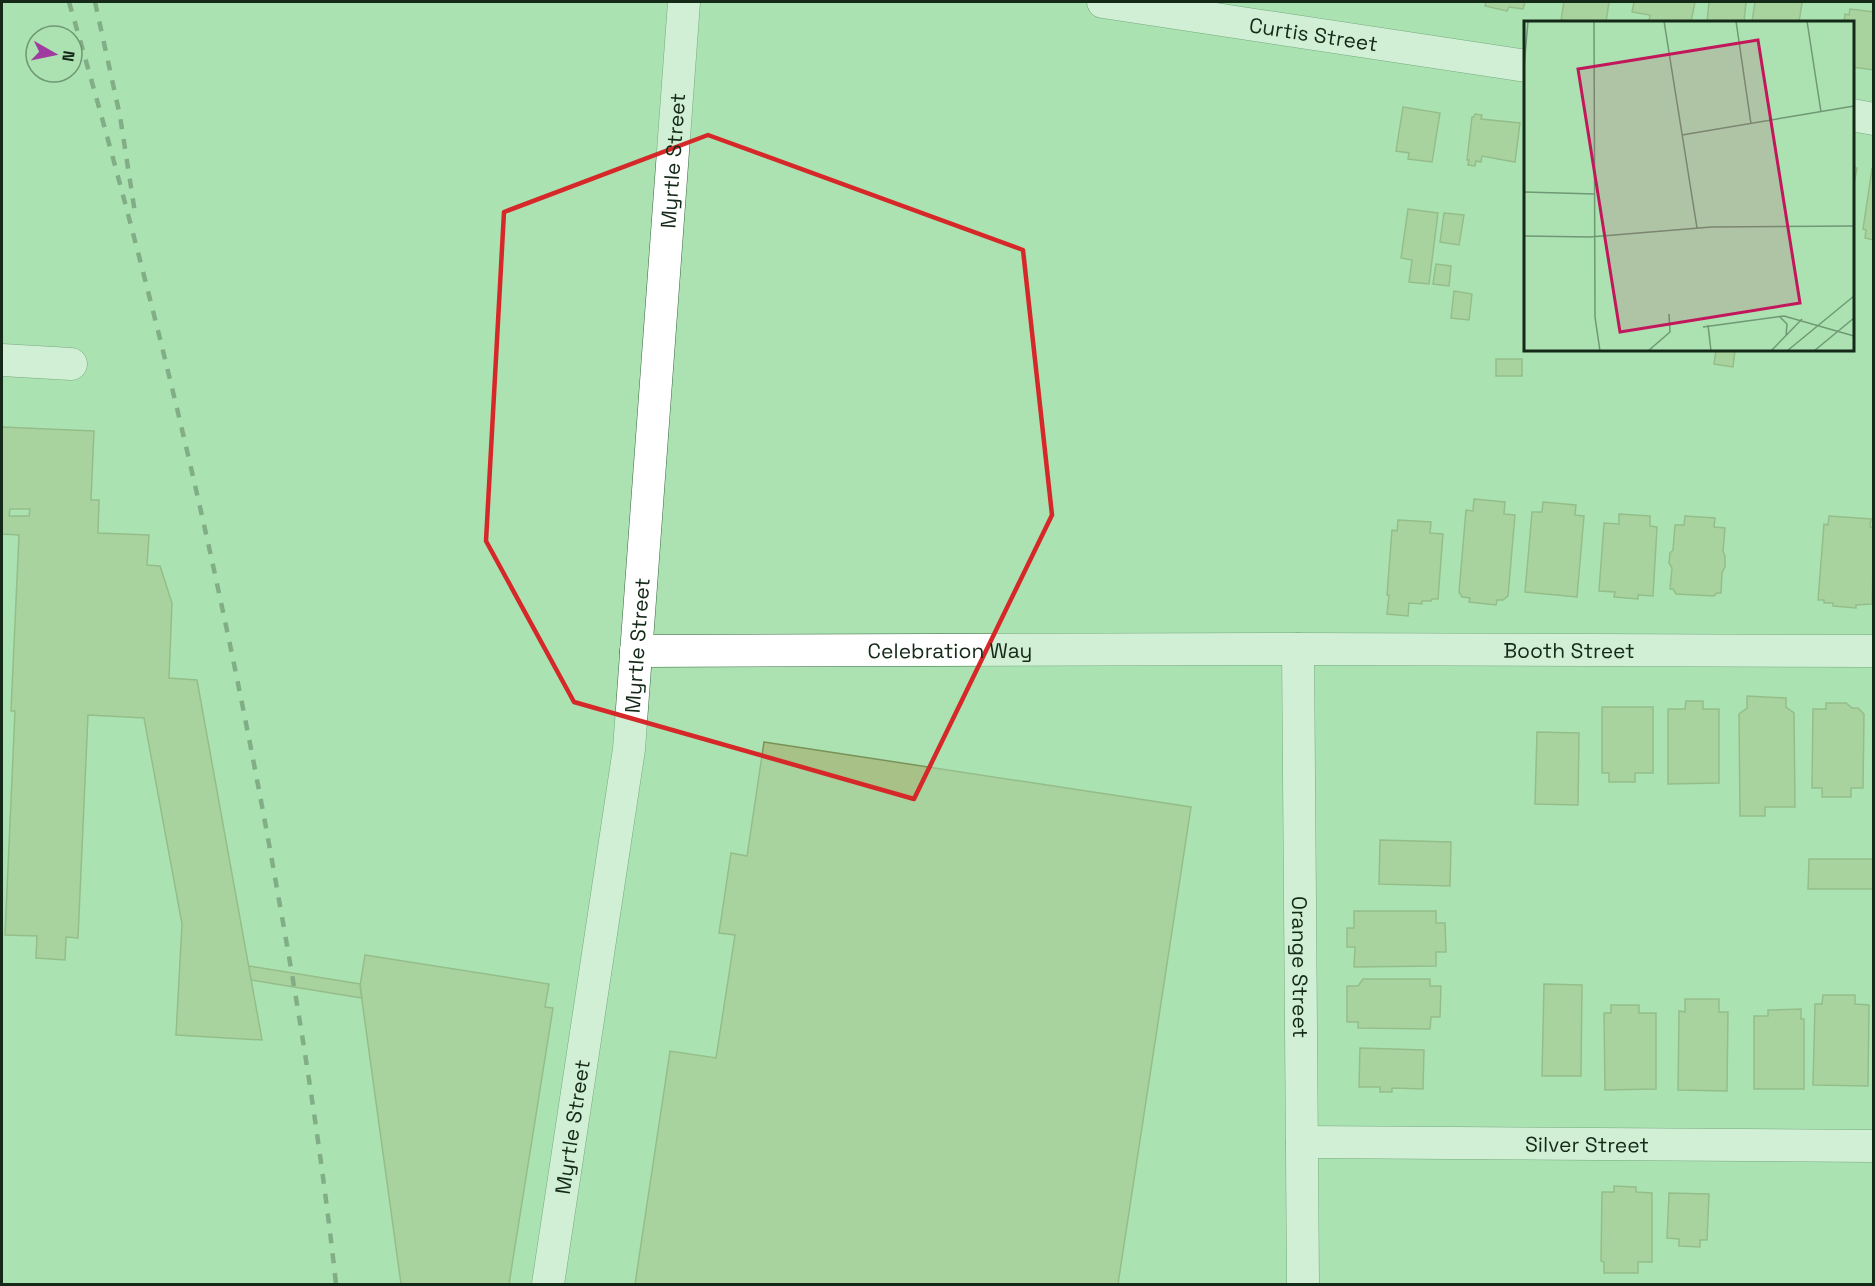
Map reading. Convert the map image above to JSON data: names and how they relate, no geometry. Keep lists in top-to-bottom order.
{
  "streets": {
    "street": [
      "Curtis Street",
      "Myrtle Street",
      "Celebration Way",
      "Booth Street",
      "Orange Street",
      "Silver Street"
    ]
  },
  "crossings": [
    ["Myrtle Street", "Celebration Way"],
    ["Celebration Way", "Booth Street"],
    ["Booth Street", "Orange Street"],
    ["Orange Street", "Silver Street"]
  ],
  "north": "right"
}
